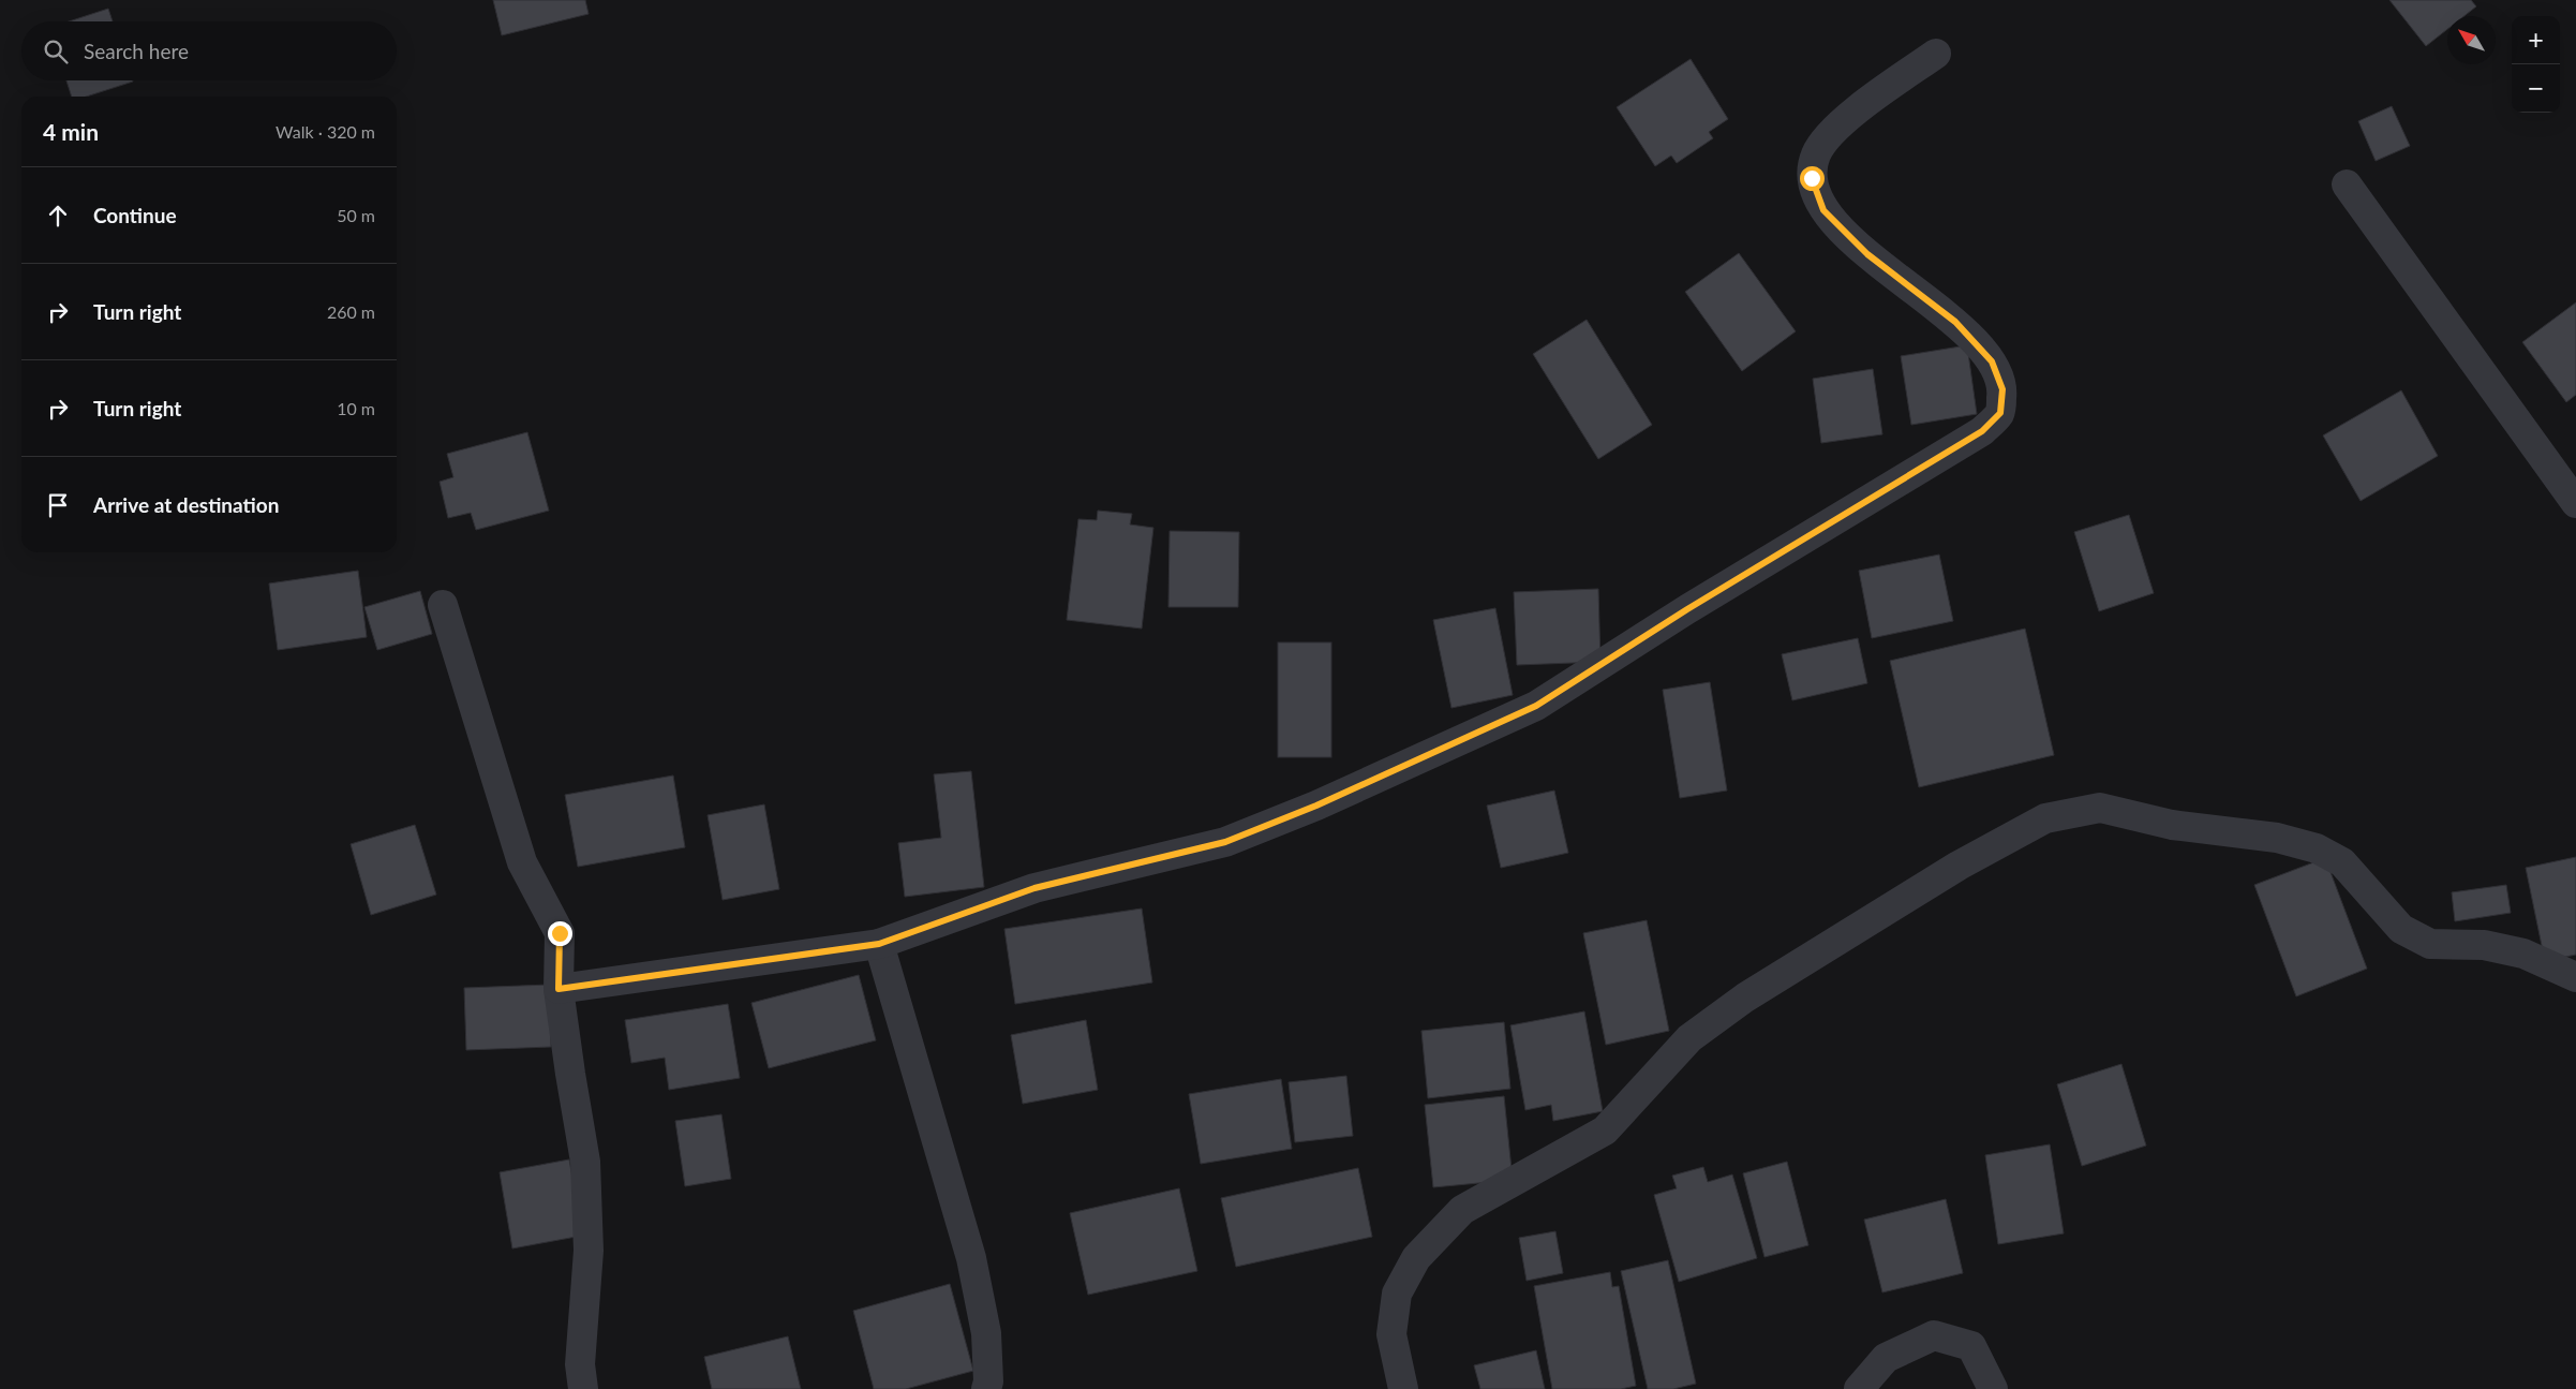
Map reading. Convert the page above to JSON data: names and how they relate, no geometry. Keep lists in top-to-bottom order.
{
  "north": "top left",
  "page": {
    "map_buttons": ["+", "−"],
    "search": "Search here",
    "heading": ["4 min", "Walk · 320 m"],
    "list": [
      ["Continue", "50 m"],
      ["Turn right", "260 m"],
      ["Turn right", "10 m"],
      "Arrive at destination"
    ]
  }
}
